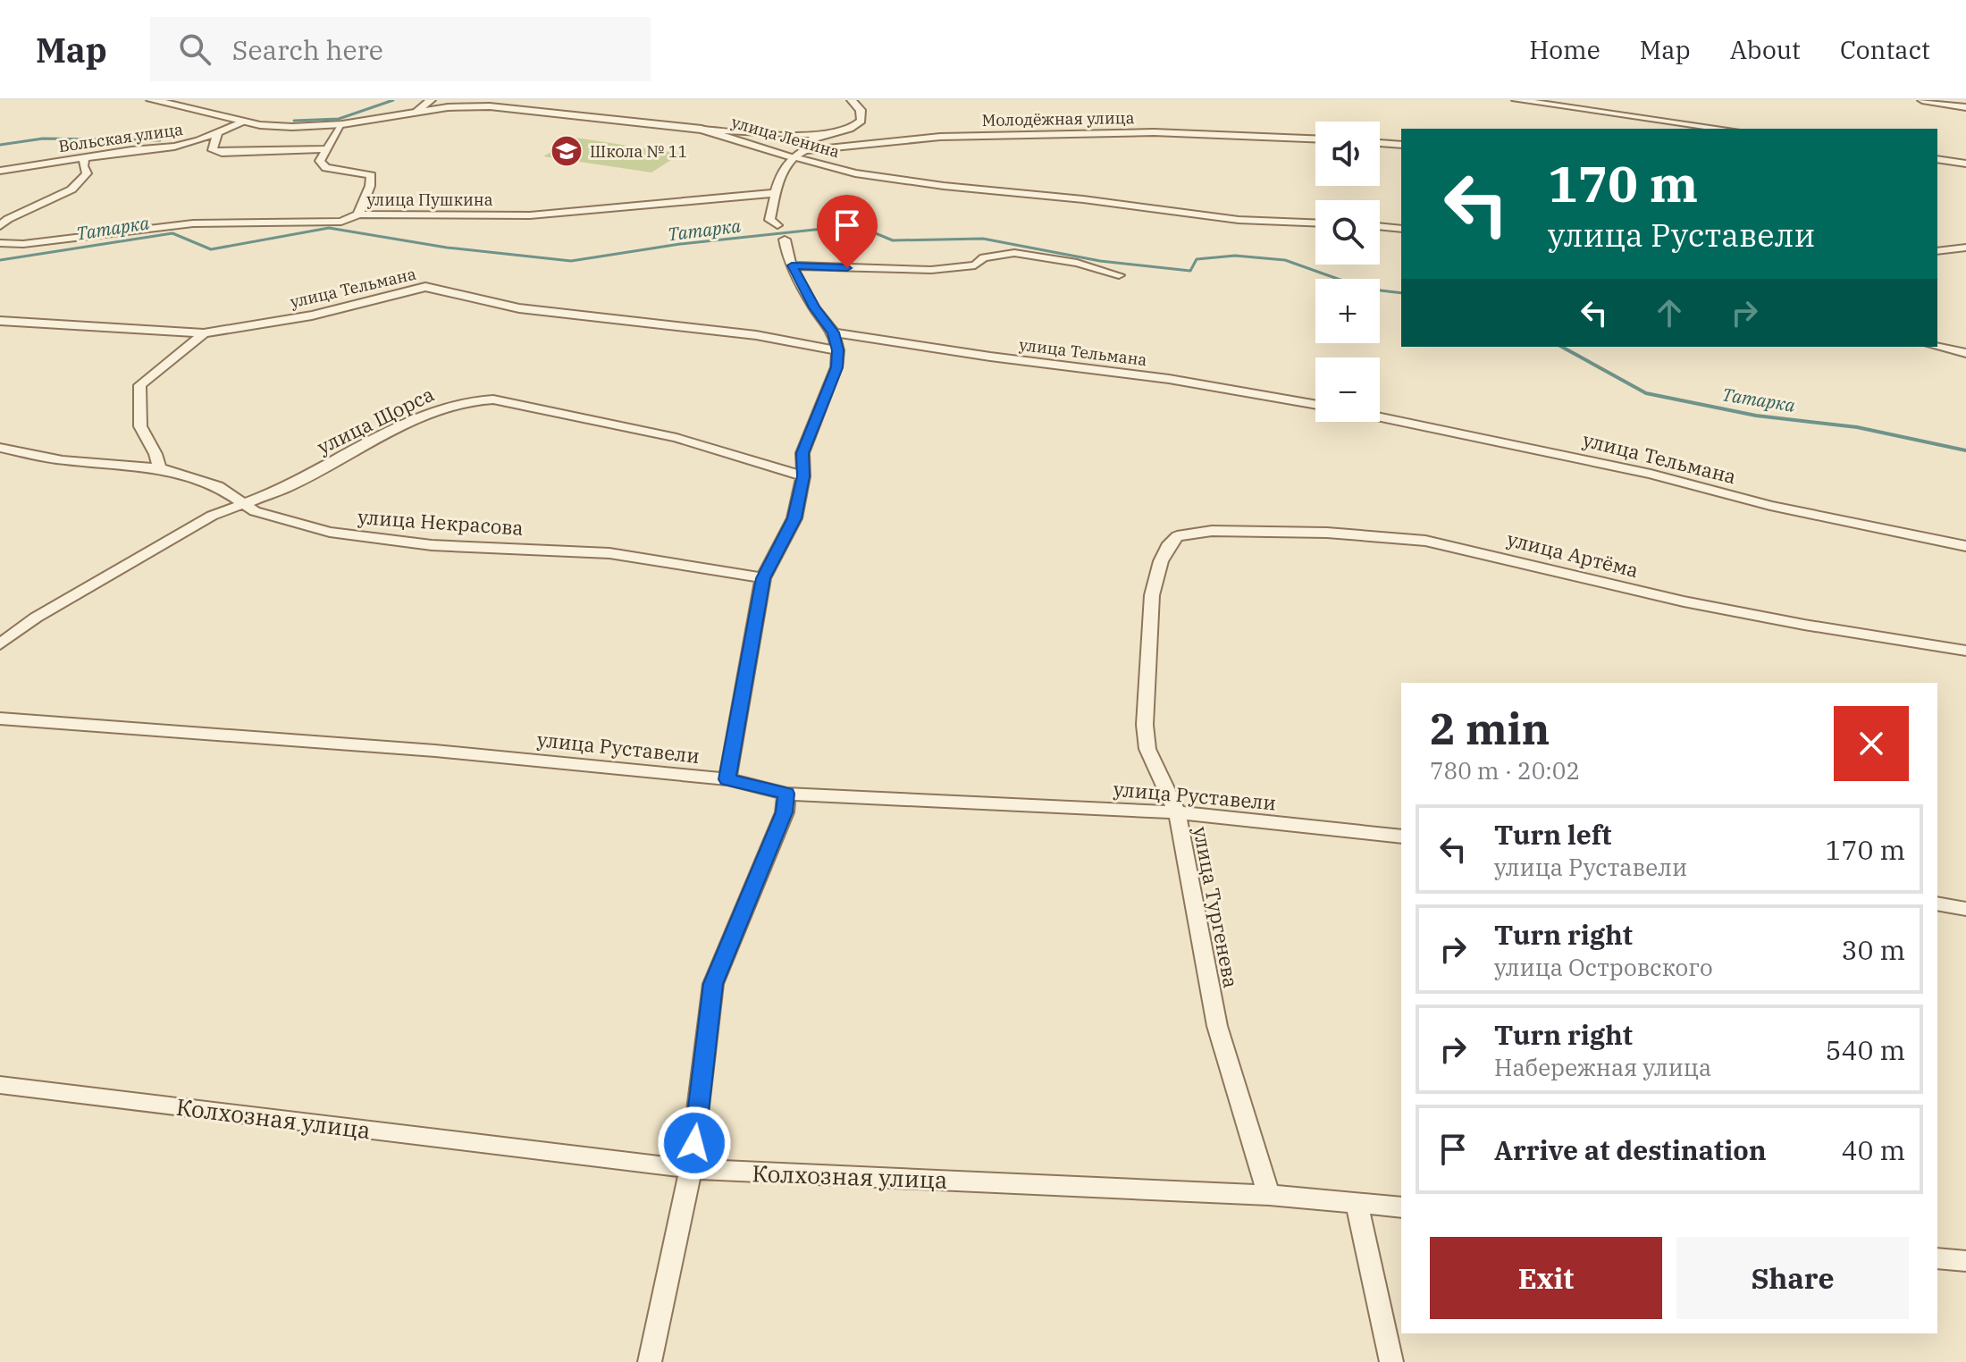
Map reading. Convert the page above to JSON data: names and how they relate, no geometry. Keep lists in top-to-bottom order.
{
  "streets": {
    "street": [
      "Молодёжная улица",
      "улица Ленина",
      "Вольская улица",
      "улица Пушкина",
      "улица Тельмана",
      "улица Щорса",
      "улица Некрасова",
      "улица Артёма",
      "улица Руставели",
      "улица Тургенева",
      "Колхозная улица"
    ]
  },
  "crossings": [
    ["Молодёжная улица", "улица Ленина"],
    ["улица Ленина", "Вольская улица"],
    ["улица Щорса", "улица Некрасова"],
    ["улица Артёма", "улица Тургенева"],
    ["улица Руставели", "улица Тургенева"],
    ["улица Тургенева", "Колхозная улица"]
  ],
  "water": ["Татарка"],
  "places": {
    "school or university": ["Школа № 11"]
  },
  "page": {
    "header": "Map",
    "search": "Search here",
    "nav": [
      "Home",
      "Map",
      "About",
      "Contact"
    ],
    "map_buttons": ["+", "−"],
    "turn": ["170 m", "улица Руставели"],
    "heading": ["2 min", "780 m · 20:02"],
    "list": [
      {
        "name": "Turn left",
        "note": "улица Руставели",
        "value": "170 m"
      },
      {
        "name": "Turn right",
        "note": "улица Островского",
        "value": "30 m"
      },
      {
        "name": "Turn right",
        "note": "Набережная улица",
        "value": "540 m"
      },
      {
        "name": "Arrive at destination",
        "value": "40 m"
      }
    ],
    "buttons": ["Exit", "Share"]
  }
}
